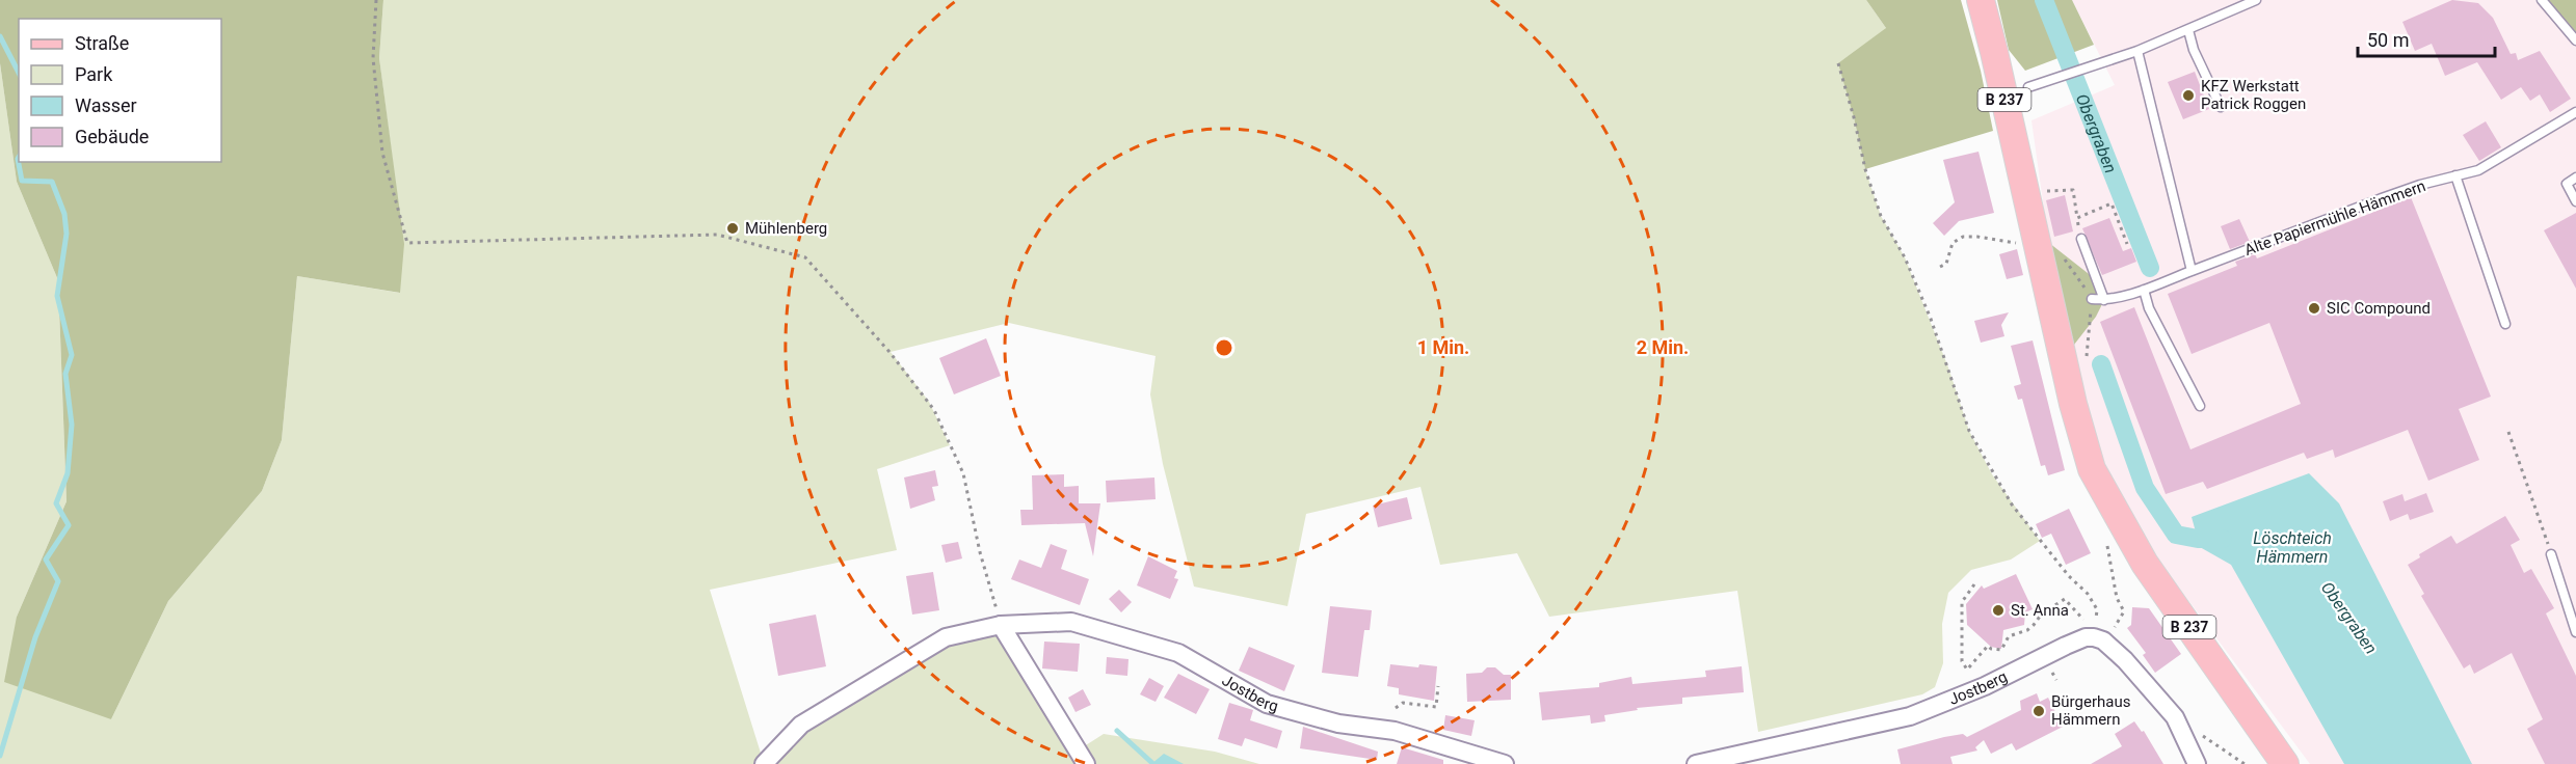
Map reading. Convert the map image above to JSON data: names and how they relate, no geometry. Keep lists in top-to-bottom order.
{
  "streets": {
    "main road": ["B 237"],
    "street": ["Jostberg"],
    "lane": ["Alte Papiermühle Hämmern"]
  },
  "water": ["Obergraben", "Löschteich Hämmern"],
  "places": [
    "KFZ Werkstatt Patrick Roggen",
    "Mühlenberg",
    "SIC Compound",
    "St. Anna",
    "Bürgerhaus Hämmern"
  ],
  "legend": [
    "Straße",
    "Park",
    "Wasser",
    "Gebäude"
  ],
  "scale_bar": "50 m",
  "rings": ["1 Min.", "2 Min."]
}
